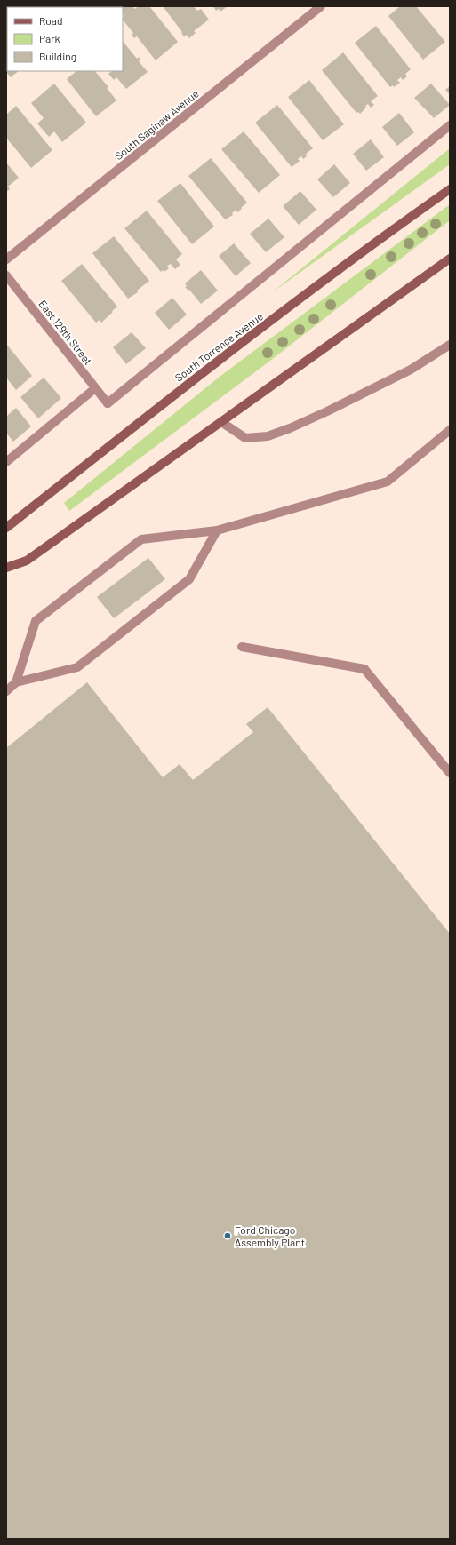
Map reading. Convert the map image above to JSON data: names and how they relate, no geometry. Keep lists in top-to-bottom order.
{
  "streets": {
    "main road": ["South Torrence Avenue"],
    "street": ["South Saginaw Avenue", "East 129th Street"]
  },
  "places": ["Ford Chicago Assembly Plant"],
  "legend": ["Road", "Park", "Building"]
}
